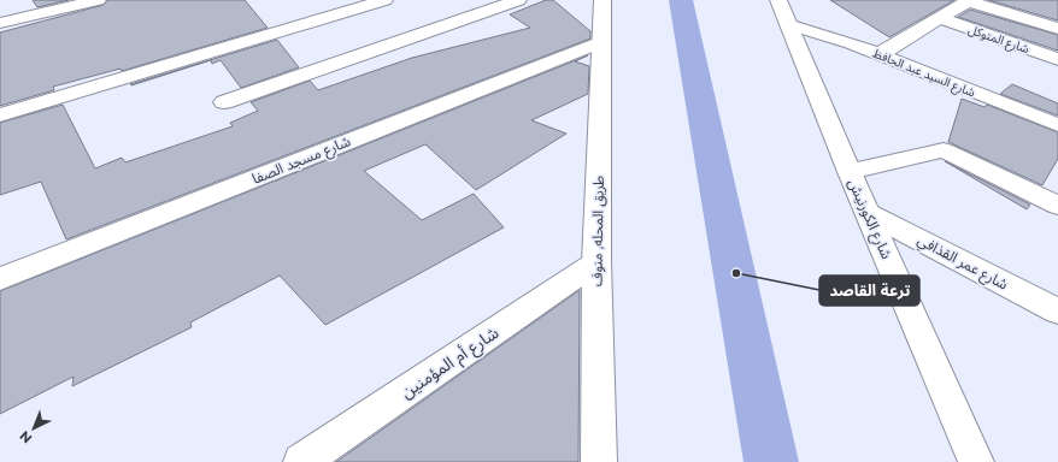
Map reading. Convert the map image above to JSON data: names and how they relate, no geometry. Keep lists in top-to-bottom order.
{
  "streets": {
    "street": [
      "شارع المتوكل",
      "شارع السيد عبد الحافظ",
      "شارع مسجد الصفا",
      "شارع الكورنيش",
      "طريق المحله, منوف",
      "شارع عمر القذافي",
      "شارع أم المؤمنين"
    ]
  },
  "crossings": [
    ["شارع السيد عبد الحافظ", "شارع الكورنيش"],
    ["شارع مسجد الصفا", "طريق المحله, منوف"],
    ["شارع الكورنيش", "شارع عمر القذافي"],
    ["طريق المحله, منوف", "شارع أم المؤمنين"]
  ],
  "places": ["ترعة القاصد"],
  "north": "bottom left"
}
